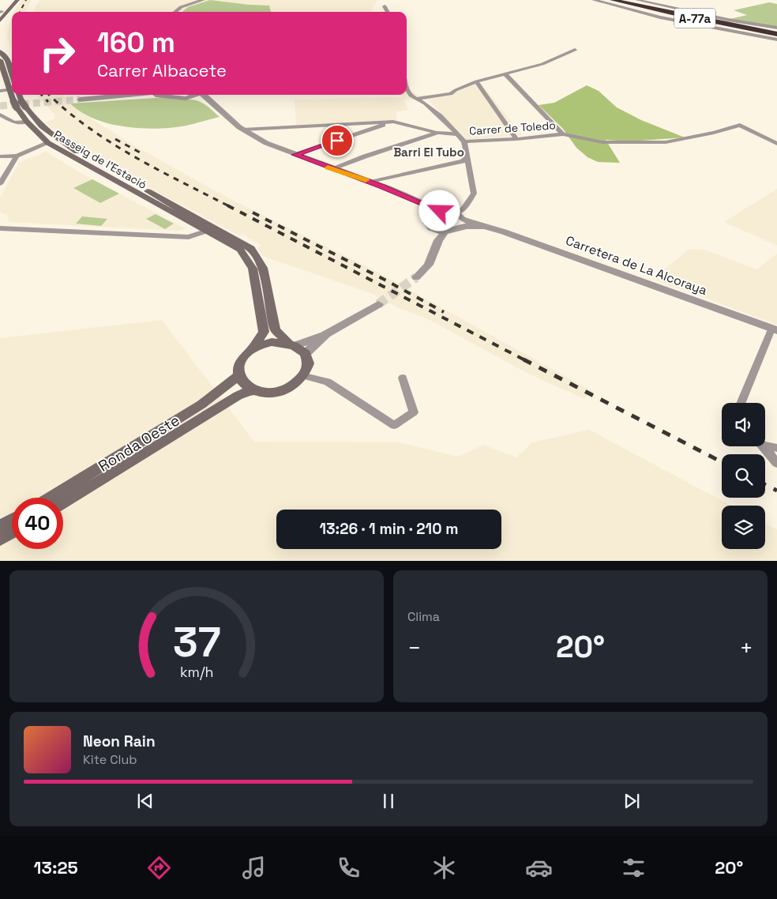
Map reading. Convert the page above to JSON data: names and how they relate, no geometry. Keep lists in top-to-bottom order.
{
  "streets": {
    "highway": ["A-77a"],
    "main road": ["Passeig de l'Estació", "Ronda Oeste"],
    "street": ["Carrer de Toledo", "Carretera de La Alcoraya"]
  },
  "crossings": [
    ["Passeig de l'Estació", "Ronda Oeste"]
  ],
  "districts": ["Barri El Tubo"],
  "page": {
    "turn": ["160 m", "Carrer Albacete"],
    "limit": "40",
    "trip": "13:26 · 1 min · 210 m",
    "tile": "Clima",
    "heat": ["−", "20°", "+"],
    "song": ["Neon Rain", "Kite Club"],
    "tabs": ["13:25", "20°"],
    "gauge": ["37", "km/h"]
  }
}
